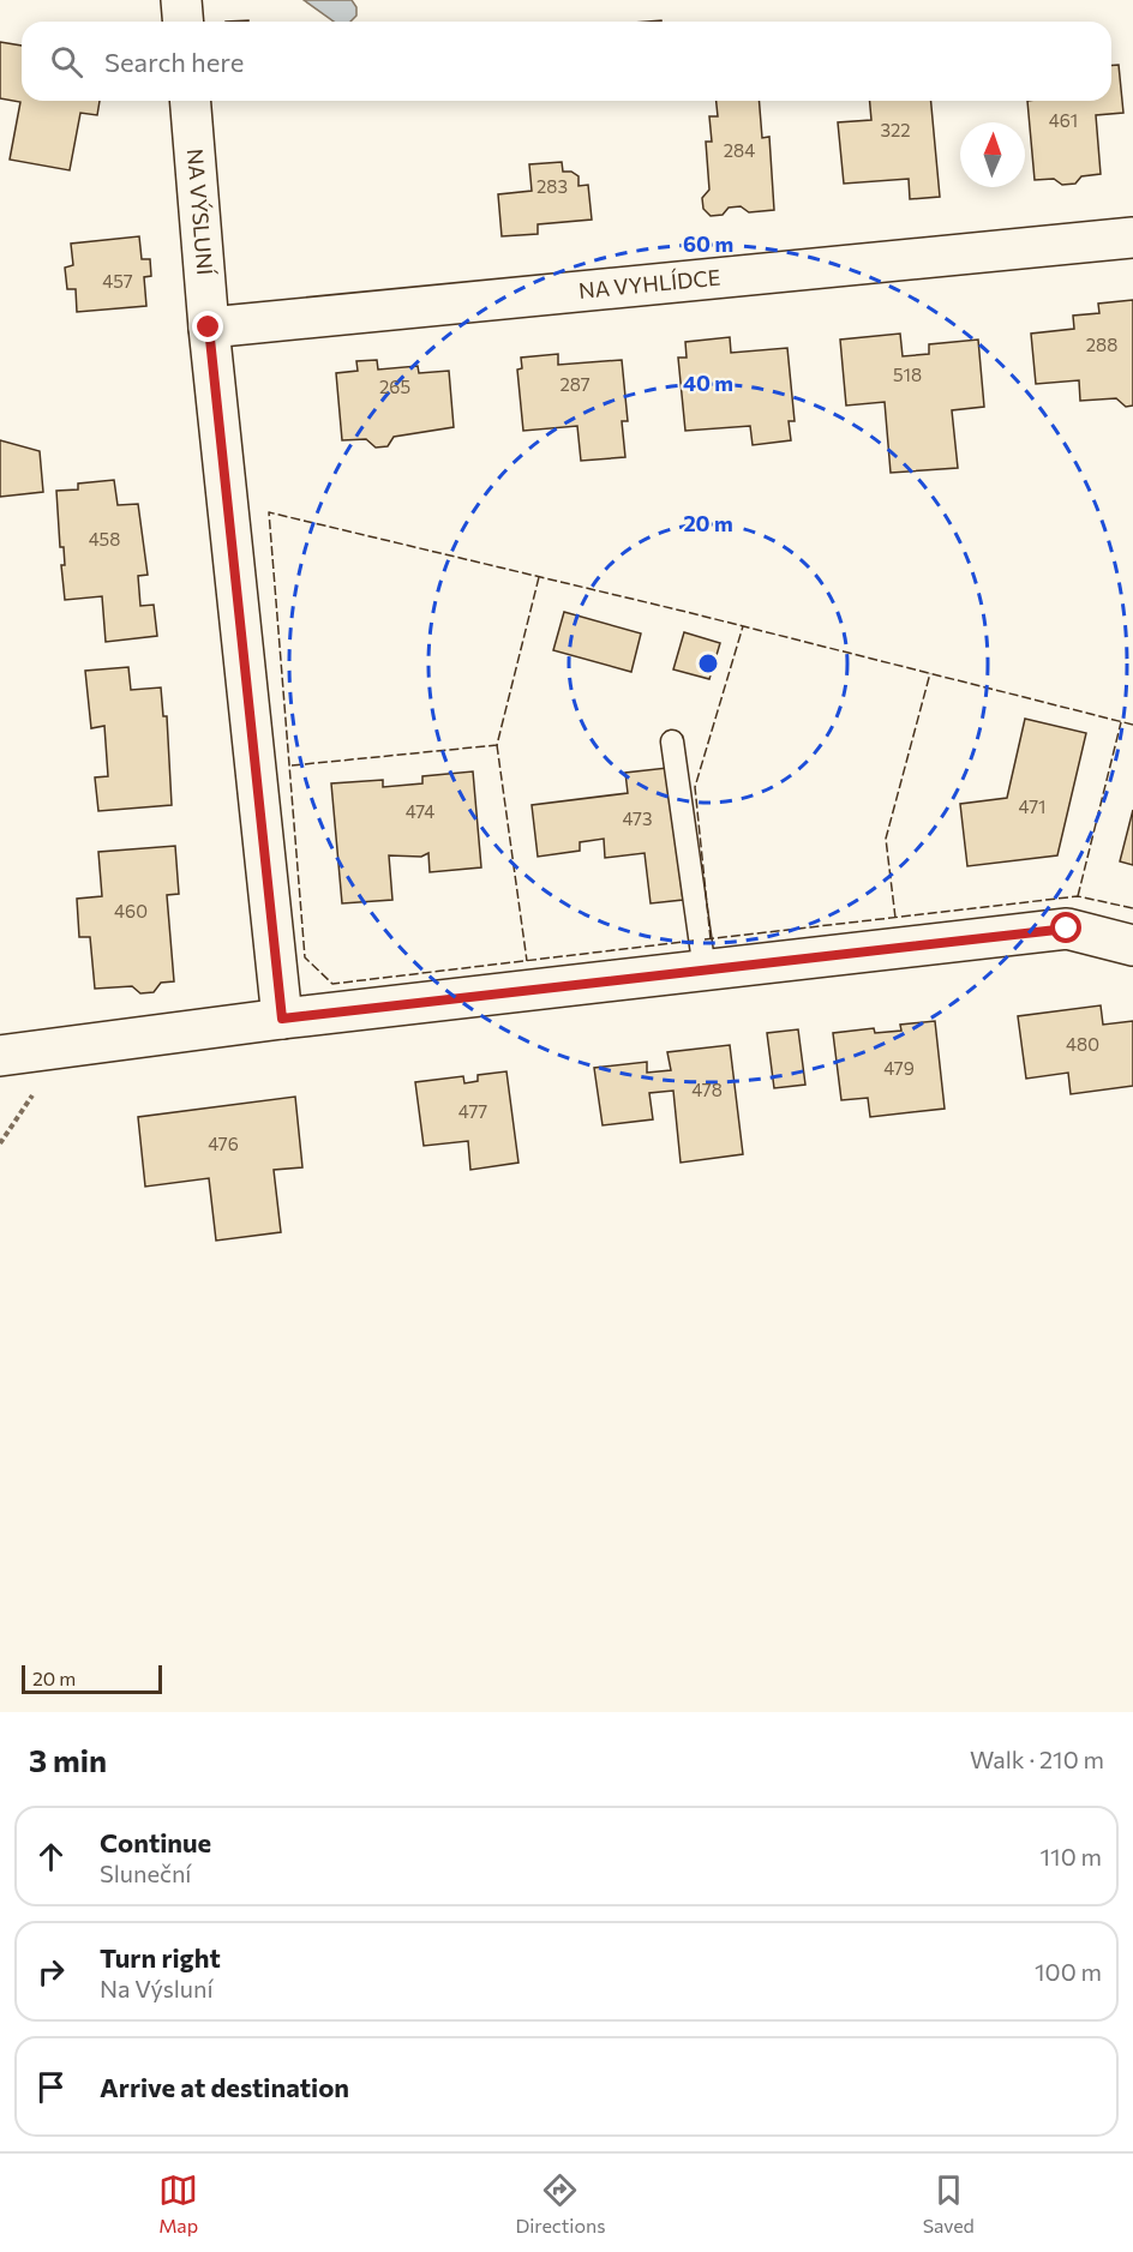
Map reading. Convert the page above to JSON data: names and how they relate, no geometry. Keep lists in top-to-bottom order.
{
  "streets": {
    "street": ["NA VÝSLUNÍ", "NA VYHLÍDCE"]
  },
  "crossings": [
    ["NA VÝSLUNÍ", "NA VYHLÍDCE"]
  ],
  "house_numbers": [
    "461",
    "322",
    "284",
    "283",
    "457",
    "288",
    "518",
    "287",
    "265",
    "458",
    "471",
    "474",
    "473",
    "460",
    "480",
    "479",
    "478",
    "477",
    "476"
  ],
  "scale_bar": "20 m",
  "north": "top",
  "page": {
    "search": "Search here",
    "scale": "20 m",
    "heading": ["3 min", "Walk · 210 m"],
    "list": [
      ["Continue", "Sluneční", "110 m"],
      ["Turn right", "Na Výsluní", "100 m"],
      "Arrive at destination"
    ],
    "nav": ["Map", "Directions", "Saved"]
  },
  "rings": ["60 m", "40 m", "20 m"]
}
